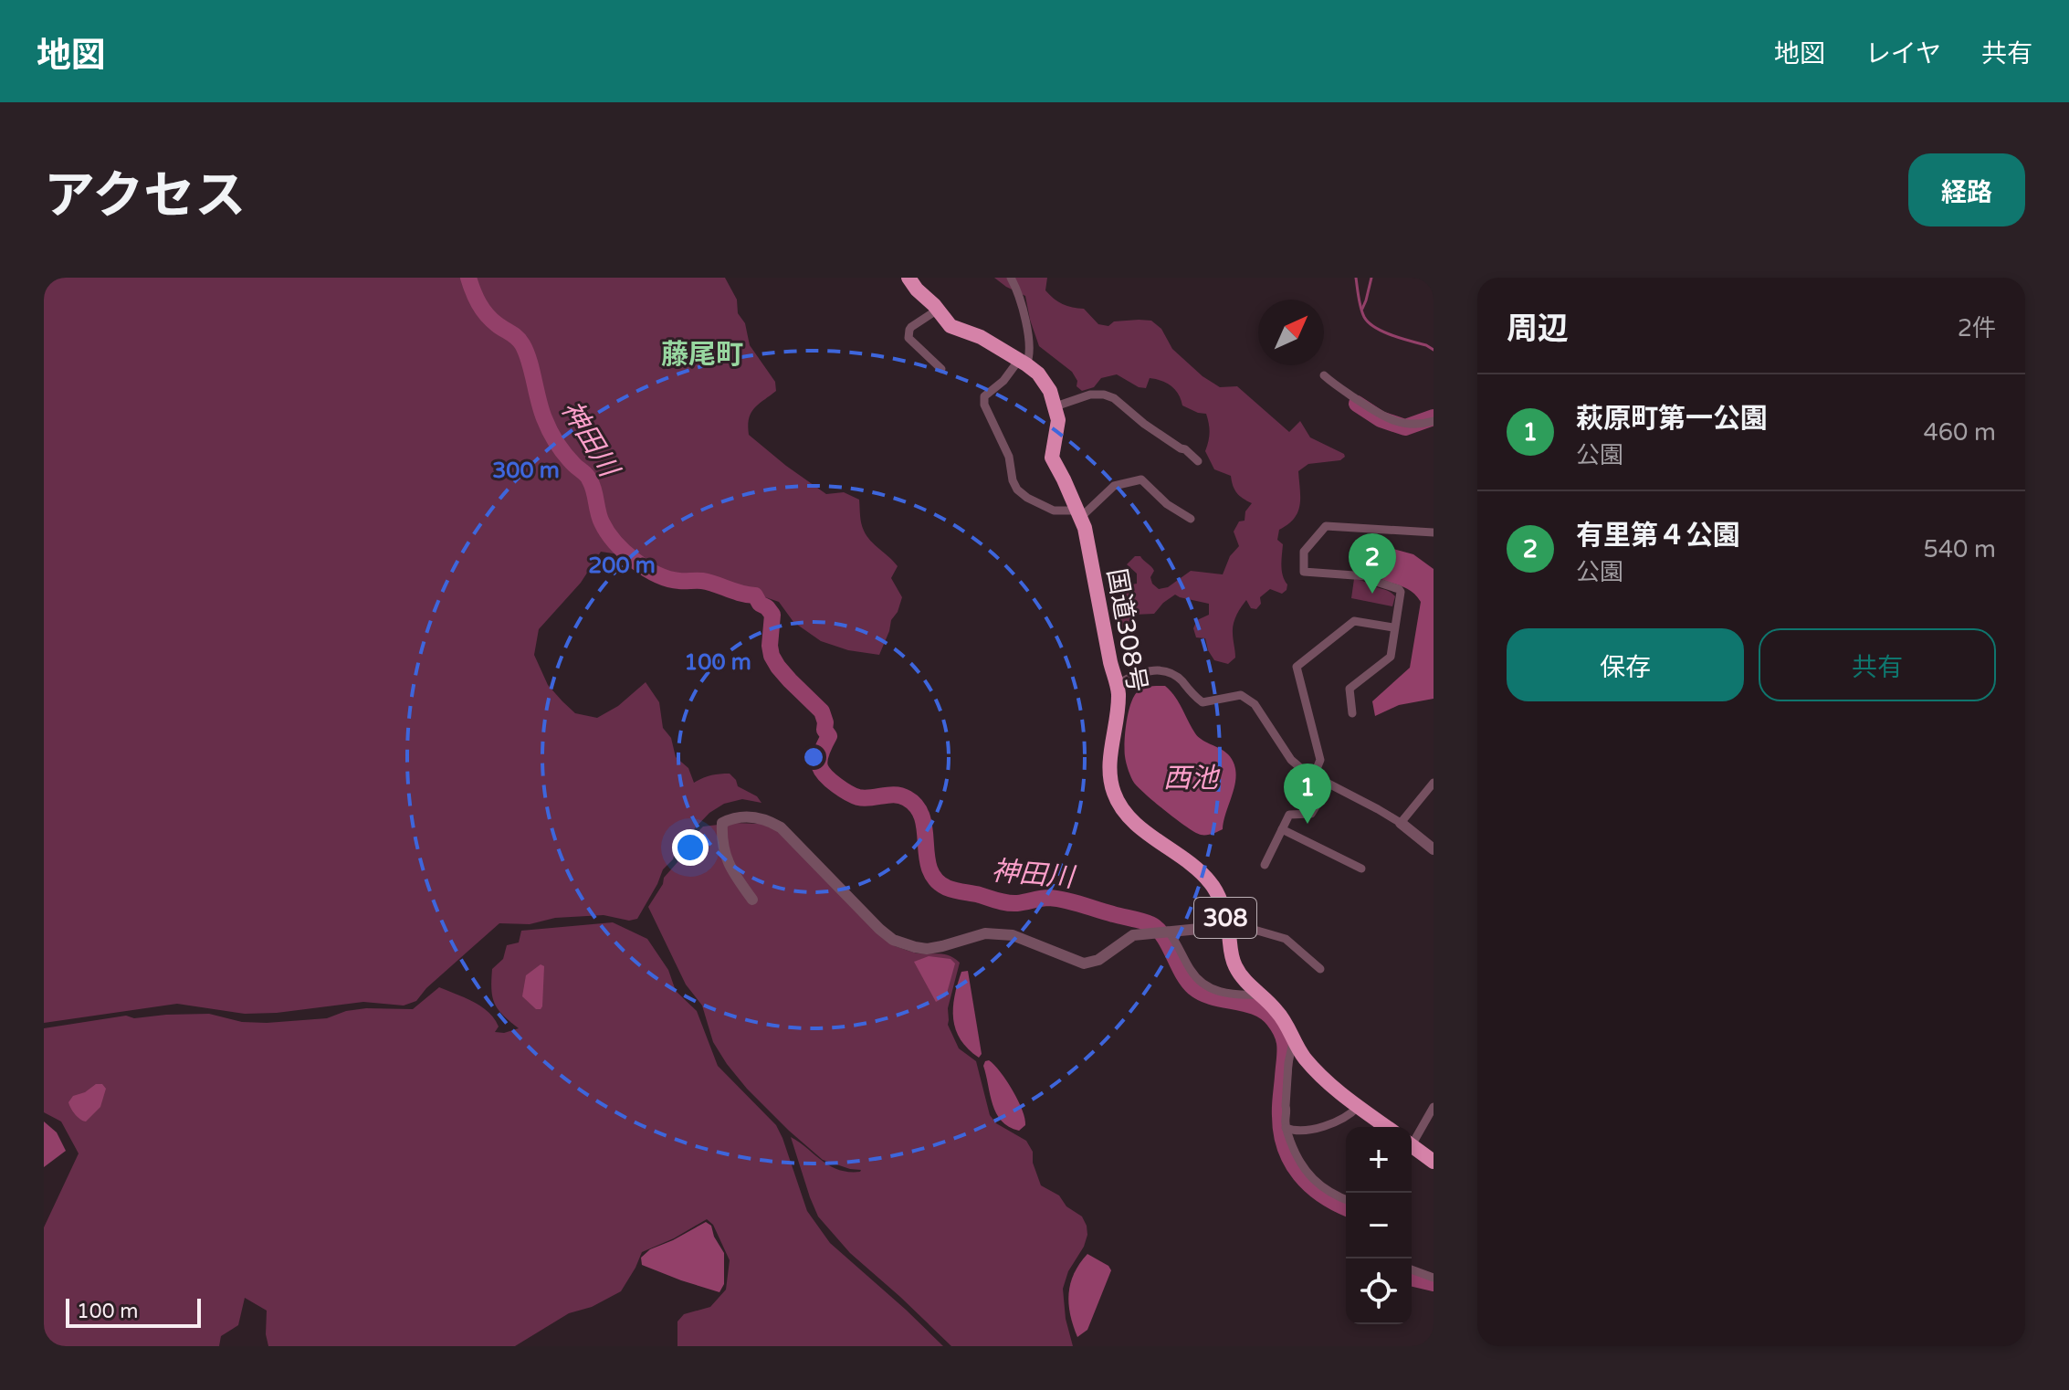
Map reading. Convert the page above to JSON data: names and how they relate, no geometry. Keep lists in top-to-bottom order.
{
  "streets": {
    "highway": ["国道308号", "308"]
  },
  "districts": ["藤尾町"],
  "water": ["神田川", "西池"],
  "scale_bar": "100 m",
  "north": "top right",
  "page": {
    "header": "地図",
    "nav": ["地図", "レイヤ", "共有"],
    "title": "アクセス",
    "buttons": [
      "経路",
      ["保存", "共有"]
    ],
    "heading": ["周辺", "2件"],
    "list": [
      {
        "mark": "1",
        "name": "萩原町第一公園",
        "note": "公園",
        "value": "460 m"
      },
      {
        "mark": "2",
        "name": "有里第４公園",
        "note": "公園",
        "value": "540 m"
      }
    ],
    "pins": ["2", "1"],
    "map_buttons": ["+", "−"],
    "scale": "100 m"
  },
  "rings": ["300 m", "200 m", "100 m"]
}
